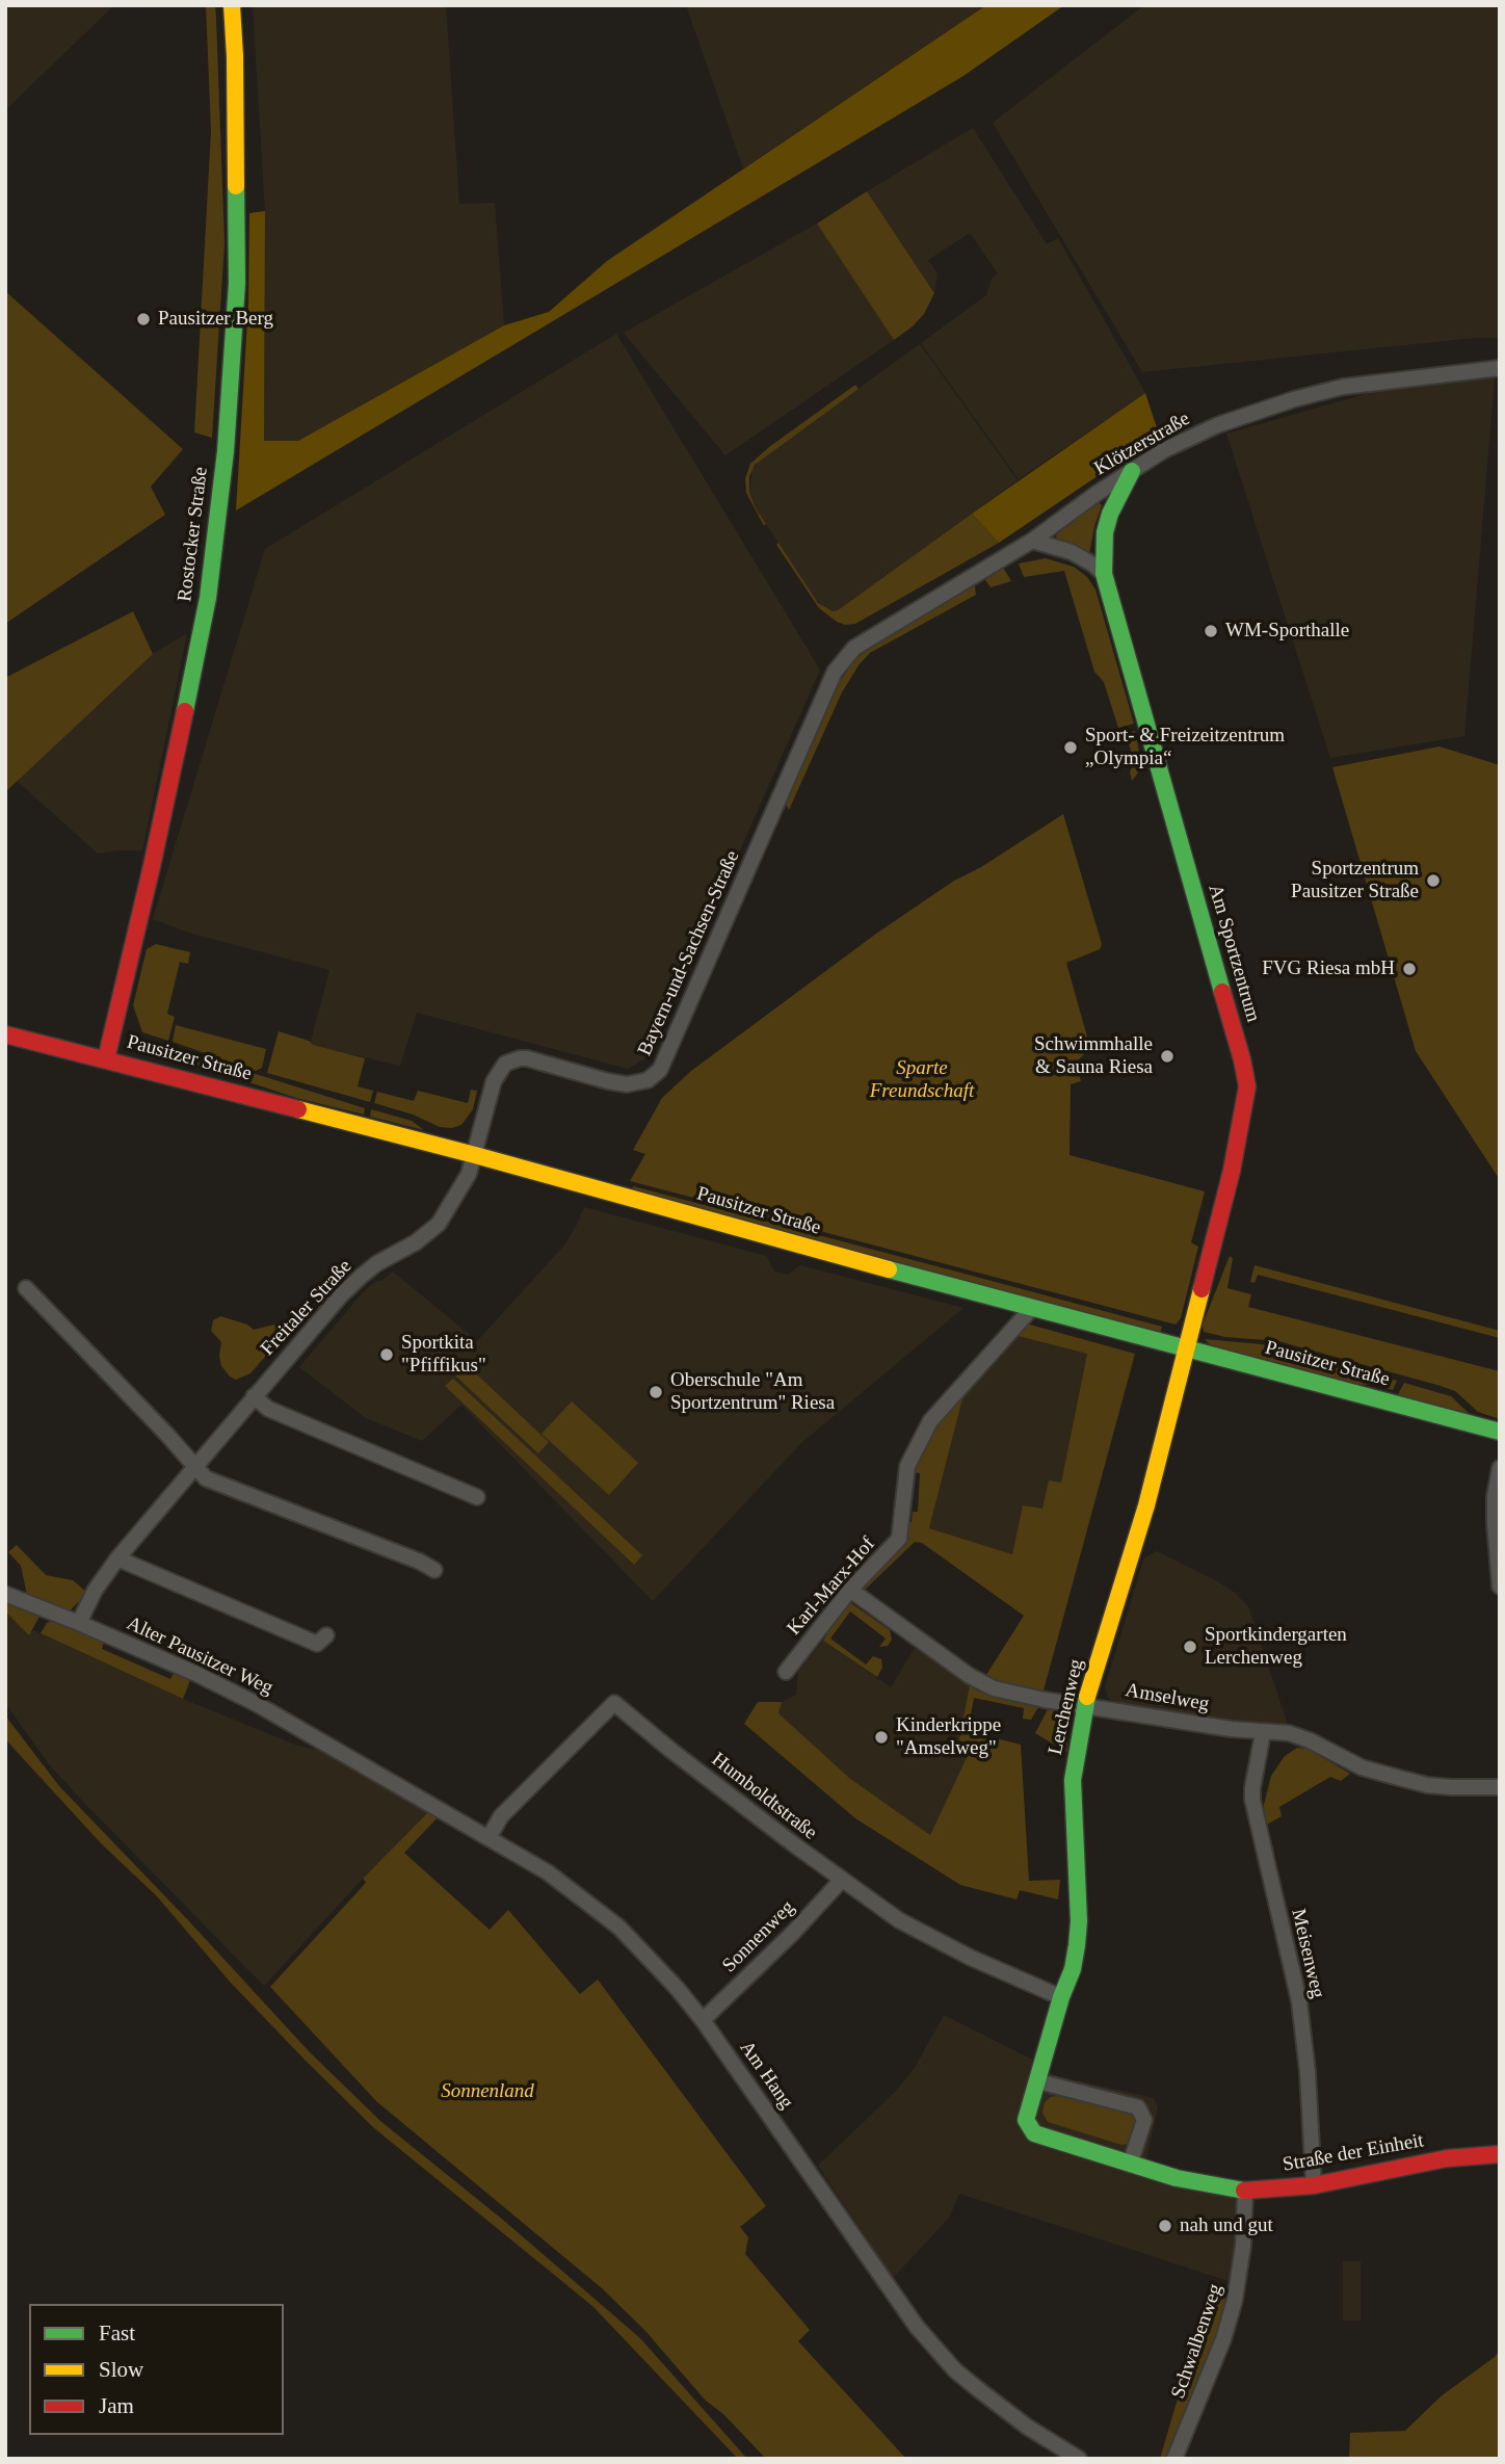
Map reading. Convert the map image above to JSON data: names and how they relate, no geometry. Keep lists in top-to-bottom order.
{
  "streets": {
    "street": [
      "Klötzerstraße",
      "Rostocker Straße",
      "Bayern-und-Sachsen-Straße",
      "Am Sportzentrum",
      "Pausitzer Straße",
      "Freitaler Straße",
      "Karl-Marx-Hof",
      "Alter Pausitzer Weg",
      "Amselweg",
      "Lerchenweg",
      "Humboldtstraße",
      "Sonnenweg",
      "Meisenweg",
      "Am Hang",
      "Straße der Einheit",
      "Schwalbenweg"
    ]
  },
  "crossings": [
    ["Klötzerstraße", "Bayern-und-Sachsen-Straße"],
    ["Klötzerstraße", "Am Sportzentrum"],
    ["Rostocker Straße", "Pausitzer Straße"],
    ["Bayern-und-Sachsen-Straße", "Pausitzer Straße"],
    ["Bayern-und-Sachsen-Straße", "Freitaler Straße"],
    ["Am Sportzentrum", "Pausitzer Straße"],
    ["Am Sportzentrum", "Lerchenweg"],
    ["Pausitzer Straße", "Freitaler Straße"],
    ["Pausitzer Straße", "Karl-Marx-Hof"],
    ["Pausitzer Straße", "Lerchenweg"],
    ["Freitaler Straße", "Alter Pausitzer Weg"],
    ["Karl-Marx-Hof", "Amselweg"],
    ["Alter Pausitzer Weg", "Am Hang"],
    ["Amselweg", "Lerchenweg"],
    ["Amselweg", "Meisenweg"],
    ["Lerchenweg", "Humboldtstraße"],
    ["Lerchenweg", "Straße der Einheit"],
    ["Humboldtstraße", "Sonnenweg"],
    ["Humboldtstraße", "Am Hang"],
    ["Sonnenweg", "Am Hang"],
    ["Meisenweg", "Straße der Einheit"],
    ["Straße der Einheit", "Schwalbenweg"]
  ],
  "parks": ["Sparte Freundschaft", "Sonnenland"],
  "places": [
    "Pausitzer Berg",
    "WM-Sporthalle",
    "Sport- & Freizeitzentrum „Olympia“",
    "Sportzentrum Pausitzer Straße",
    "FVG Riesa mbH",
    "Schwimmhalle & Sauna Riesa",
    "Sportkita \"Pfiffikus\"",
    "Oberschule \"Am Sportzentrum\" Riesa",
    "Sportkindergarten Lerchenweg",
    "Kinderkrippe \"Amselweg\"",
    "nah und gut"
  ],
  "legend": ["Fast", "Slow", "Jam"]
}
